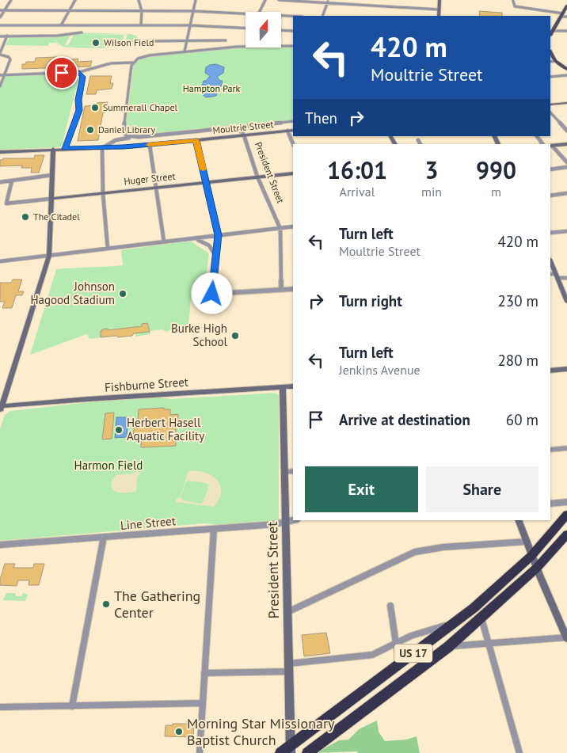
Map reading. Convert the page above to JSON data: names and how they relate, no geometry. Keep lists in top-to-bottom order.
{
  "streets": {
    "highway": ["US 17"],
    "street": [
      "Moultrie Street",
      "President Street",
      "Huger Street",
      "Fishburne Street",
      "Line Street"
    ]
  },
  "crossings": [
    ["Moultrie Street", "President Street"],
    ["President Street", "Huger Street"],
    ["President Street", "Fishburne Street"],
    ["President Street", "Line Street"],
    ["President Street", "US 17"]
  ],
  "parks": ["Hampton Park", "Harmon Field"],
  "places": [
    "Wilson Field",
    "Summerall Chapel",
    "Daniel Library",
    "The Citadel",
    "Johnson Hagood Stadium",
    "Burke High School",
    "Herbert Hasell Aquatic Facility",
    "The Gathering Center",
    "Morning Star Missionary Baptist Church"
  ],
  "north": "top",
  "page": {
    "turn": ["420 m", "Moultrie Street"],
    "then": "Then",
    "eta": [
      "16:01",
      "Arrival",
      "3",
      "min",
      "990",
      "m"
    ],
    "list": [
      {
        "name": "Turn left",
        "note": "Moultrie Street",
        "value": "420 m"
      },
      {
        "name": "Turn right",
        "value": "230 m"
      },
      {
        "name": "Turn left",
        "note": "Jenkins Avenue",
        "value": "280 m"
      },
      {
        "name": "Arrive at destination",
        "value": "60 m"
      }
    ],
    "buttons": ["Exit", "Share"]
  }
}
